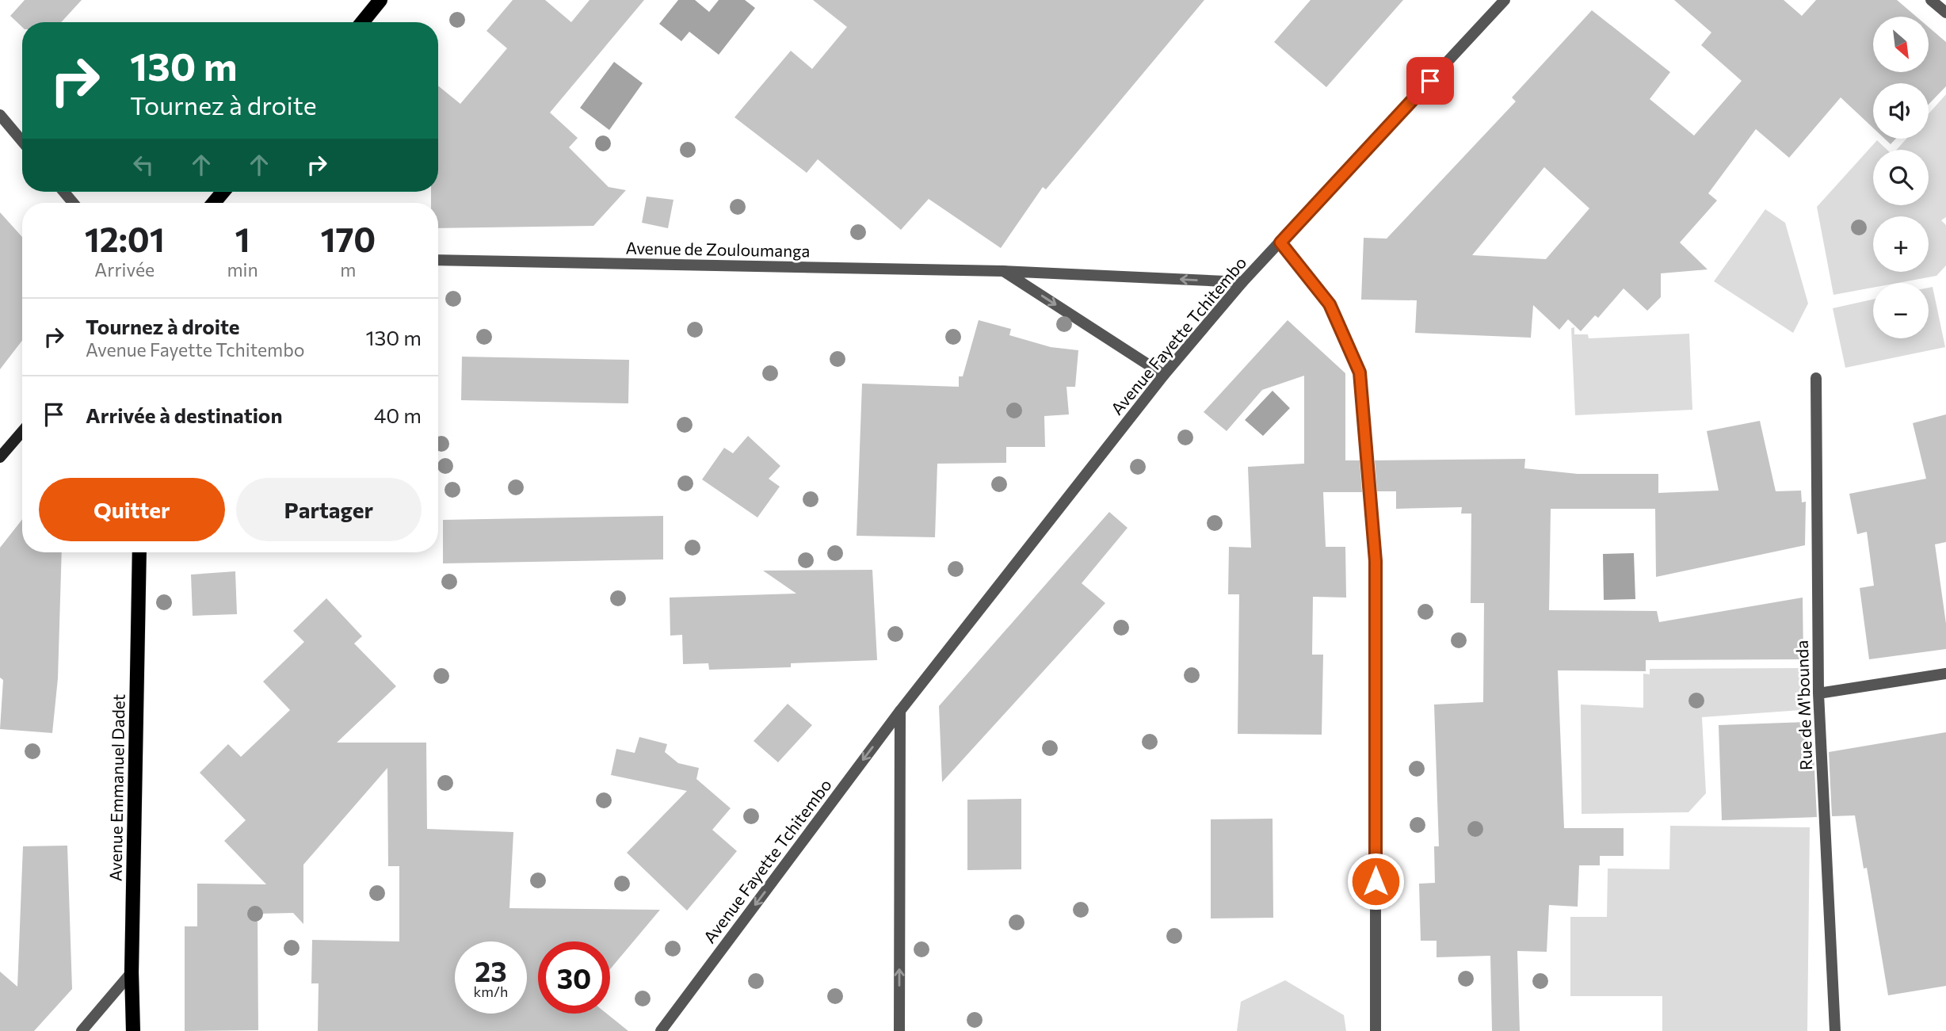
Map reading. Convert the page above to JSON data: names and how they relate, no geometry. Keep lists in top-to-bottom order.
{
  "streets": {
    "main road": ["Avenue Emmanuel Dadet"],
    "street": ["Avenue de Zouloumanga", "Avenue Fayette Tchitembo", "Rue de M'bounda"]
  },
  "crossings": [
    ["Avenue de Zouloumanga", "Avenue Fayette Tchitembo"]
  ],
  "north": "bottom right",
  "page": {
    "map_buttons": ["+", "−"],
    "turn": ["130 m", "Tournez à droite"],
    "eta": [
      "12:01",
      "Arrivée",
      "1",
      "min",
      "170",
      "m"
    ],
    "list": [
      {
        "name": "Tournez à droite",
        "note": "Avenue Fayette Tchitembo",
        "value": "130 m"
      },
      {
        "name": "Arrivée à destination",
        "value": "40 m"
      }
    ],
    "buttons": ["Quitter", "Partager"],
    "speed": "23 km/h",
    "limit": "30"
  }
}
